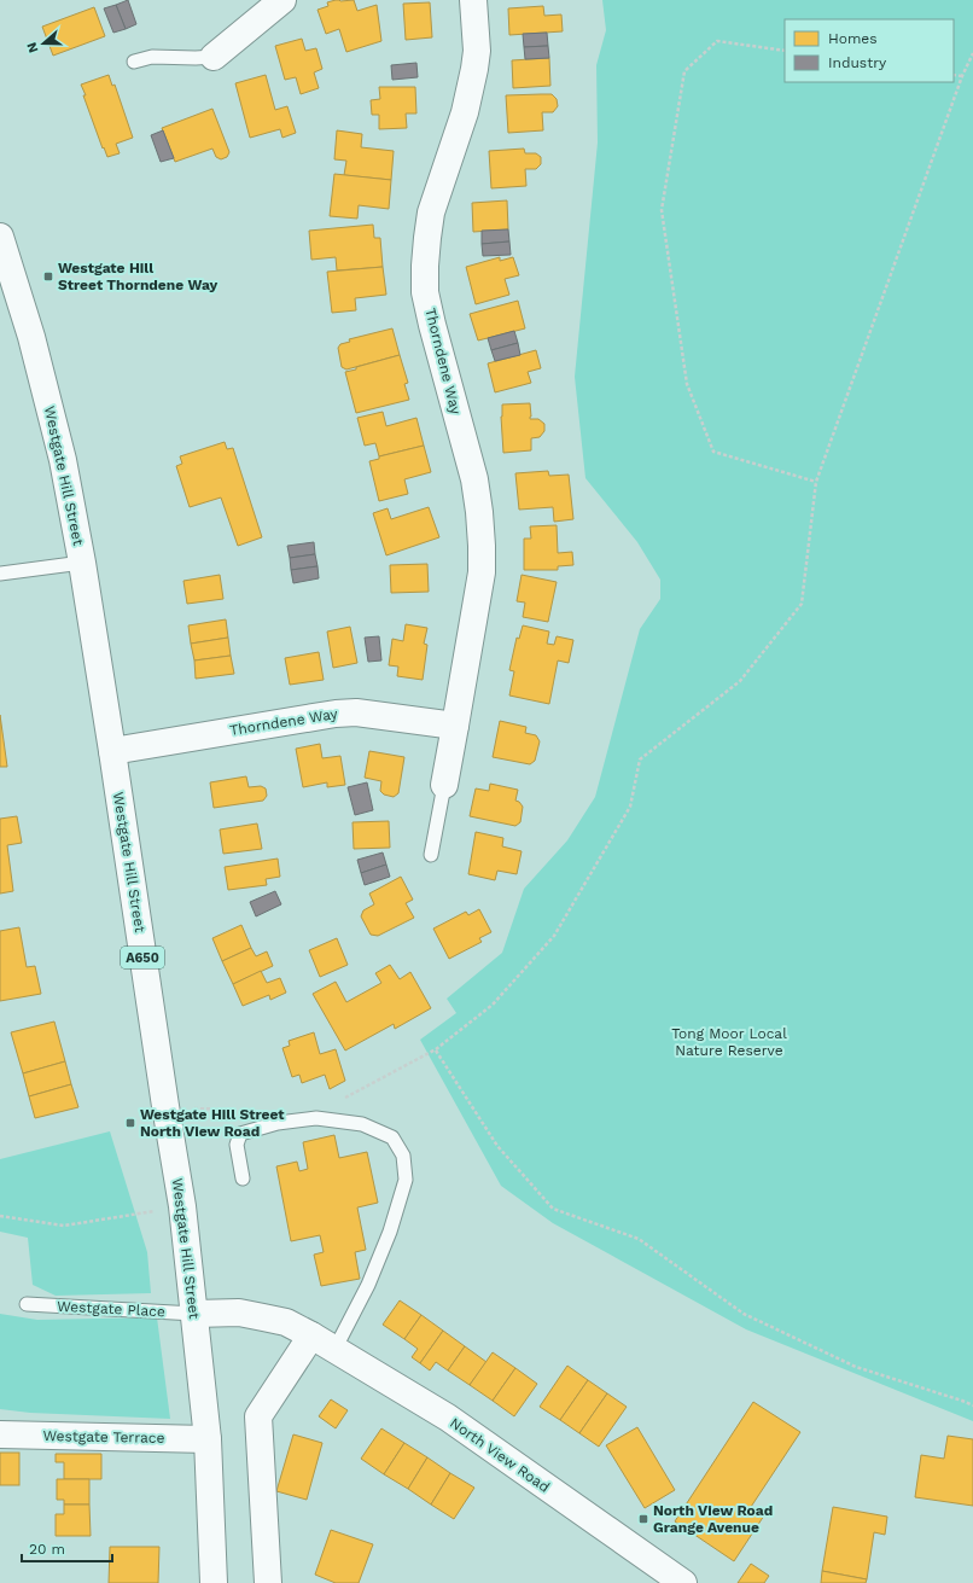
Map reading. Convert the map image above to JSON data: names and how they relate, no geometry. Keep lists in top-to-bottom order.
{
  "streets": {
    "main road": [
      "Thorndene Way",
      "Westgate Hill Street",
      "A650",
      "Westgate Terrace",
      "North View Road"
    ],
    "lane": ["Westgate Place"]
  },
  "crossings": [
    ["Thorndene Way", "Westgate Hill Street"],
    ["Westgate Hill Street", "Westgate Place"],
    ["Westgate Hill Street", "Westgate Terrace"],
    ["Westgate Hill Street", "North View Road"],
    ["Westgate Place", "North View Road"]
  ],
  "parks": ["Tong Moor Local Nature Reserve"],
  "places": {
    "transit": ["Westgate Hill Street Thorndene Way", "Westgate Hill Street North View Road", "North View Road Grange Avenue"]
  },
  "legend": ["Homes", "Industry"],
  "scale_bar": "20 m",
  "north": "left"
}
